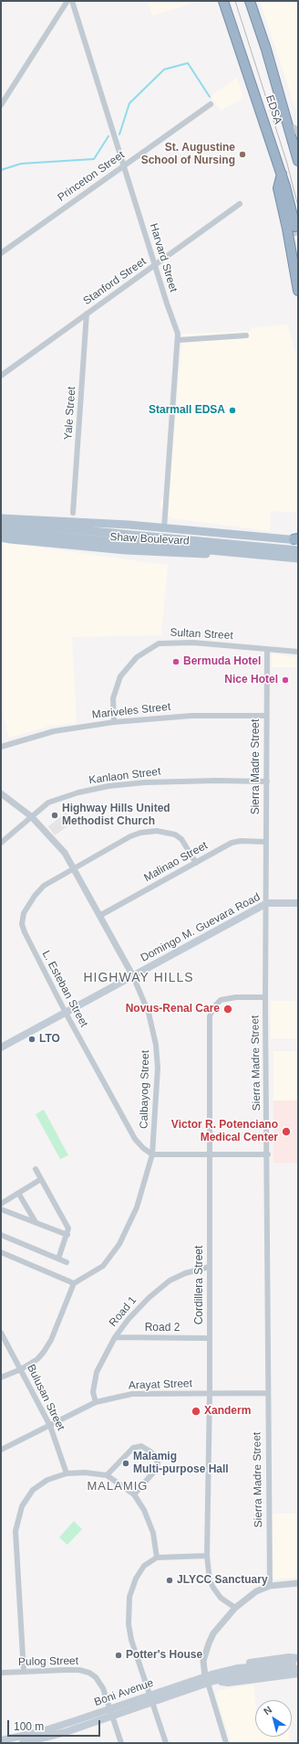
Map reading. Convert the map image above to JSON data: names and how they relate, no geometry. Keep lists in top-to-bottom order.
{
  "streets": {
    "highway": ["EDSA"],
    "main road": ["Shaw Boulevard", "Domingo M. Guevara Road", "Boni Avenue"],
    "street": [
      "Princeton Street",
      "Harvard Street",
      "Stanford Street",
      "Yale Street",
      "Sultan Street",
      "Mariveles Street",
      "Sierra Madre Street",
      "Kanlaon Street",
      "Malinao Street",
      "L. Esteban Street",
      "Calbayog Street",
      "Cordillera Street",
      "Road 1",
      "Road 2",
      "Arayat Street",
      "Bulusan Street",
      "Pulog Street"
    ]
  },
  "crossings": [
    ["Princeton Street", "Harvard Street"],
    ["Harvard Street", "Stanford Street"],
    ["Harvard Street", "Shaw Boulevard"],
    ["Stanford Street", "Yale Street"],
    ["Sultan Street", "Mariveles Street"],
    ["Sultan Street", "Sierra Madre Street"],
    ["Mariveles Street", "Sierra Madre Street"],
    ["Sierra Madre Street", "Kanlaon Street"],
    ["Sierra Madre Street", "Malinao Street"],
    ["Sierra Madre Street", "Domingo M. Guevara Road"],
    ["Sierra Madre Street", "Cordillera Street"],
    ["Sierra Madre Street", "Arayat Street"],
    ["Kanlaon Street", "Calbayog Street"],
    ["Malinao Street", "L. Esteban Street"],
    ["Malinao Street", "Calbayog Street"],
    ["Domingo M. Guevara Road", "L. Esteban Street"],
    ["Domingo M. Guevara Road", "Calbayog Street"],
    ["L. Esteban Street", "Calbayog Street"],
    ["Cordillera Street", "Road 1"],
    ["Cordillera Street", "Road 2"],
    ["Cordillera Street", "Arayat Street"],
    ["Road 1", "Road 2"],
    ["Road 1", "Arayat Street"],
    ["Arayat Street", "Bulusan Street"],
    ["Pulog Street", "Boni Avenue"]
  ],
  "districts": ["HIGHWAY HILLS", "MALAMIG"],
  "places": [
    "St. Augustine School of Nursing",
    "Starmall EDSA",
    "Bermuda Hotel",
    "Nice Hotel",
    "Highway Hills United Methodist Church",
    "Novus-Renal Care",
    "LTO",
    "Victor R. Potenciano Medical Center",
    "Xanderm",
    "Malamig Multi-purpose Hall",
    "JLYCC Sanctuary",
    "Potter's House"
  ],
  "scale_bar": "100 m",
  "north": "top left"
}
